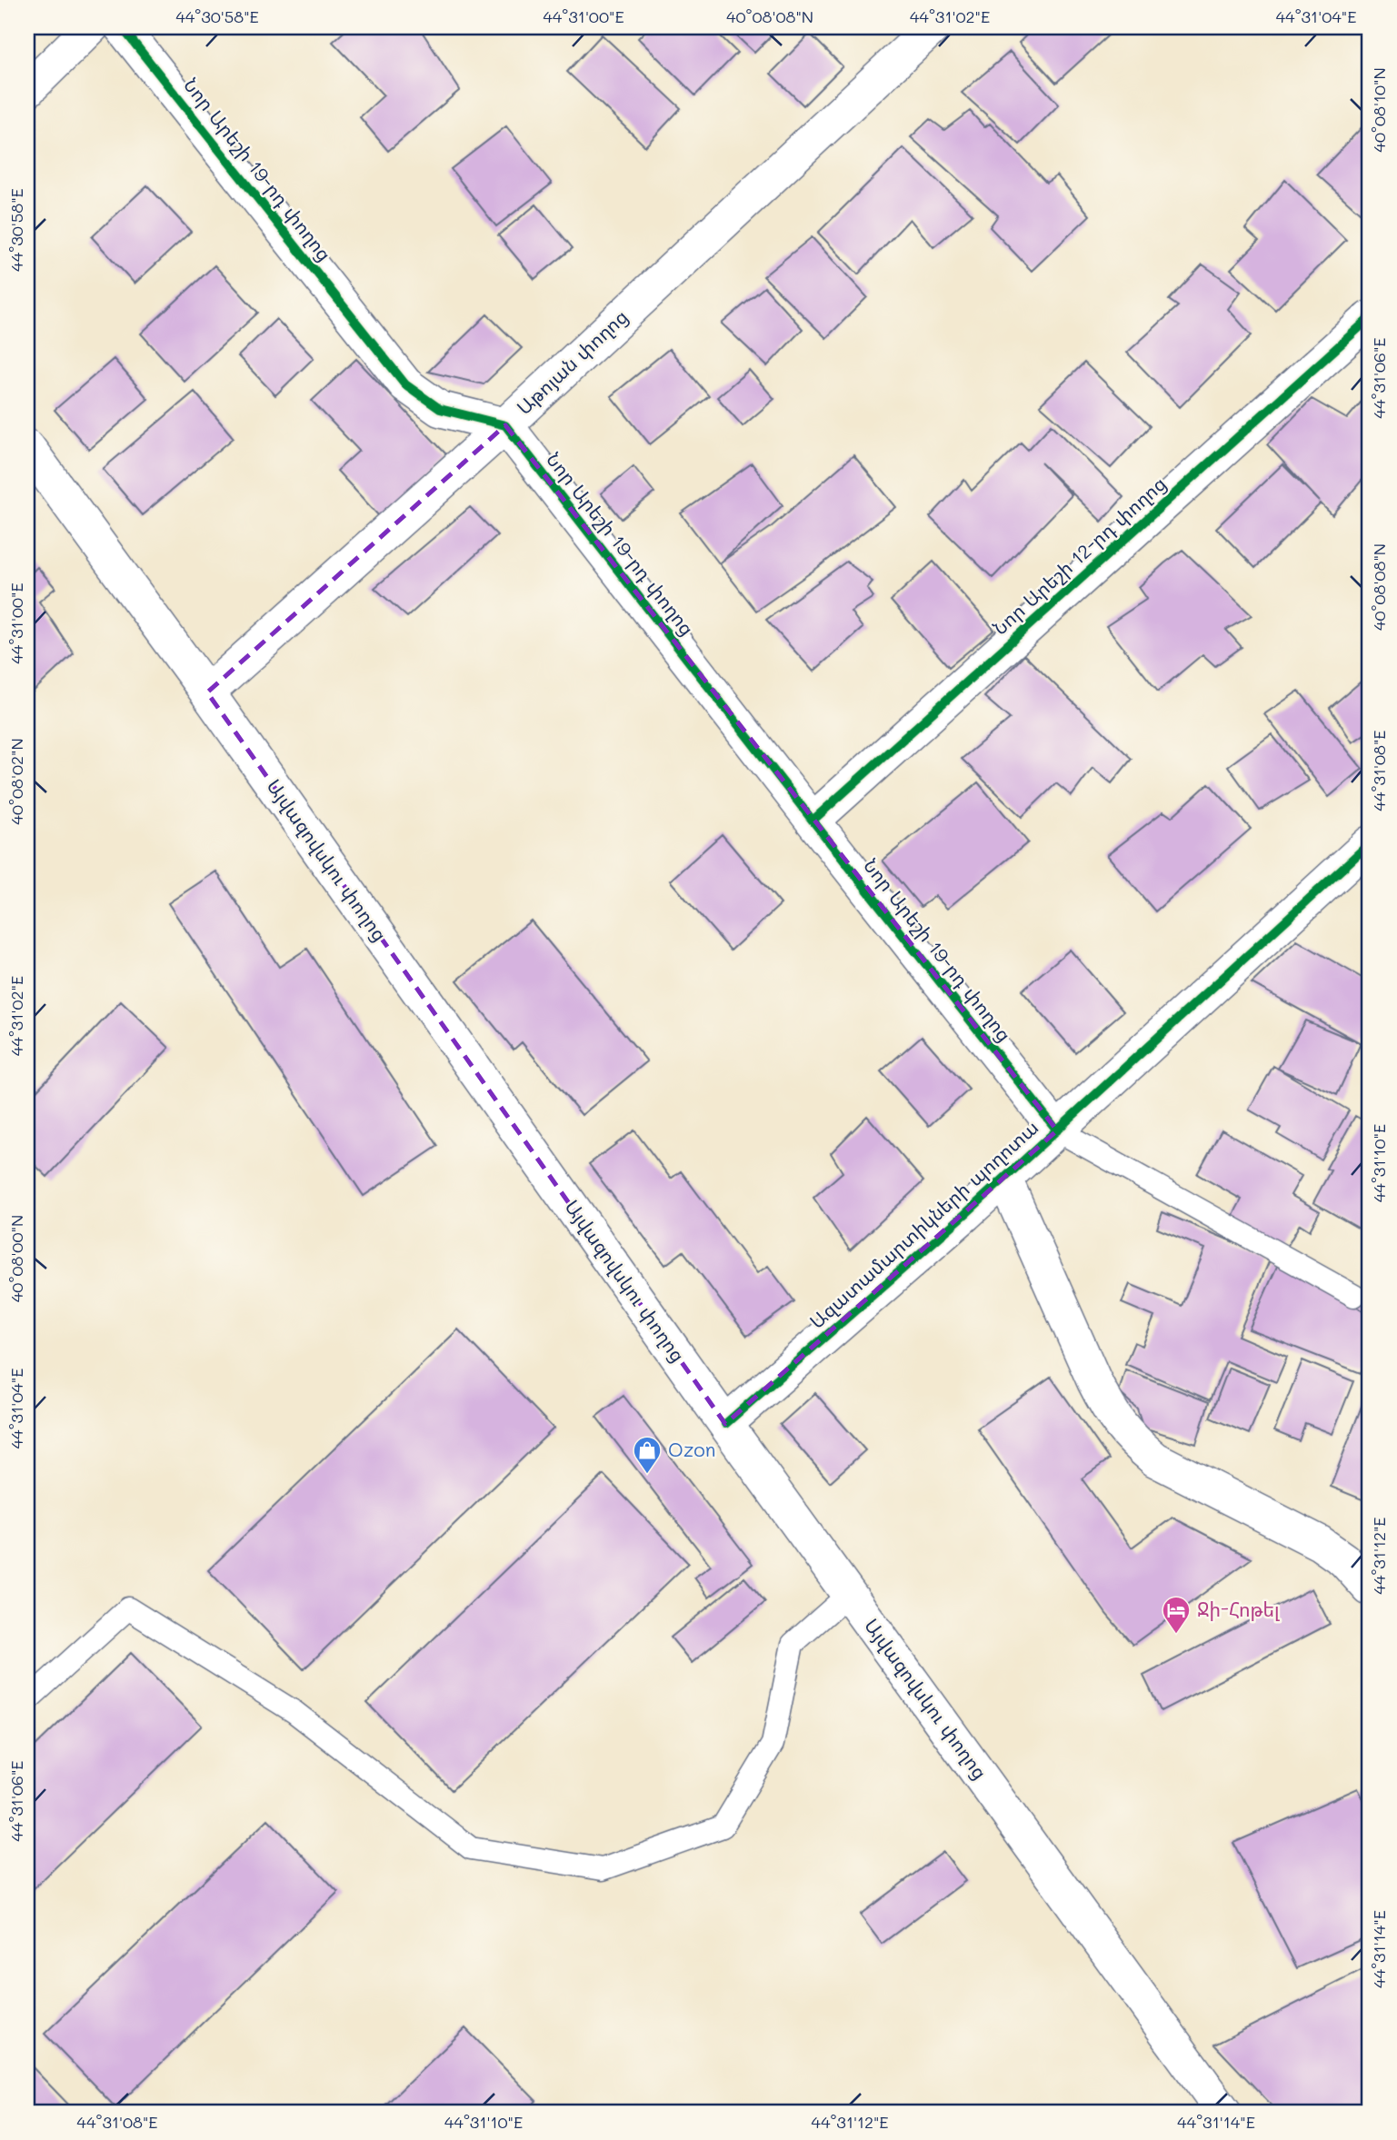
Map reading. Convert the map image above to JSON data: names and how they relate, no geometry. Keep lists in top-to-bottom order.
{
  "streets": {
    "street": [
      "Նոր Արեշի 19-րդ փողոց",
      "Աթոյան փողոց",
      "Նոր Արեշի 12-րդ փողոց",
      "Այվազովսկու փողոց",
      "Ազատամարտիկների պողոտա"
    ]
  },
  "crossings": [
    ["Նոր Արեշի 19-րդ փողոց", "Աթոյան փողոց"],
    ["Նոր Արեշի 19-րդ փողոց", "Նոր Արեշի 12-րդ փողոց"],
    ["Նոր Արեշի 19-րդ փողոց", "Ազատամարտիկների պողոտա"],
    ["Աթոյան փողոց", "Այվազովսկու փողոց"],
    ["Այվազովսկու փողոց", "Ազատամարտիկների պողոտա"]
  ],
  "places": {
    "shop": ["Ozon"],
    "hotel": ["Ջի-Հոթել"]
  },
  "coordinates": [
    "44°30'58\"E",
    "44°31'00\"E",
    "40°08'08\"N",
    "44°31'02\"E",
    "44°31'04\"E",
    "40°08'10\"N",
    "44°31'06\"E",
    "44°31'08\"E",
    "40°08'02\"N",
    "44°31'10\"E",
    "40°08'00\"N",
    "44°31'12\"E",
    "44°31'14\"E"
  ]
}
